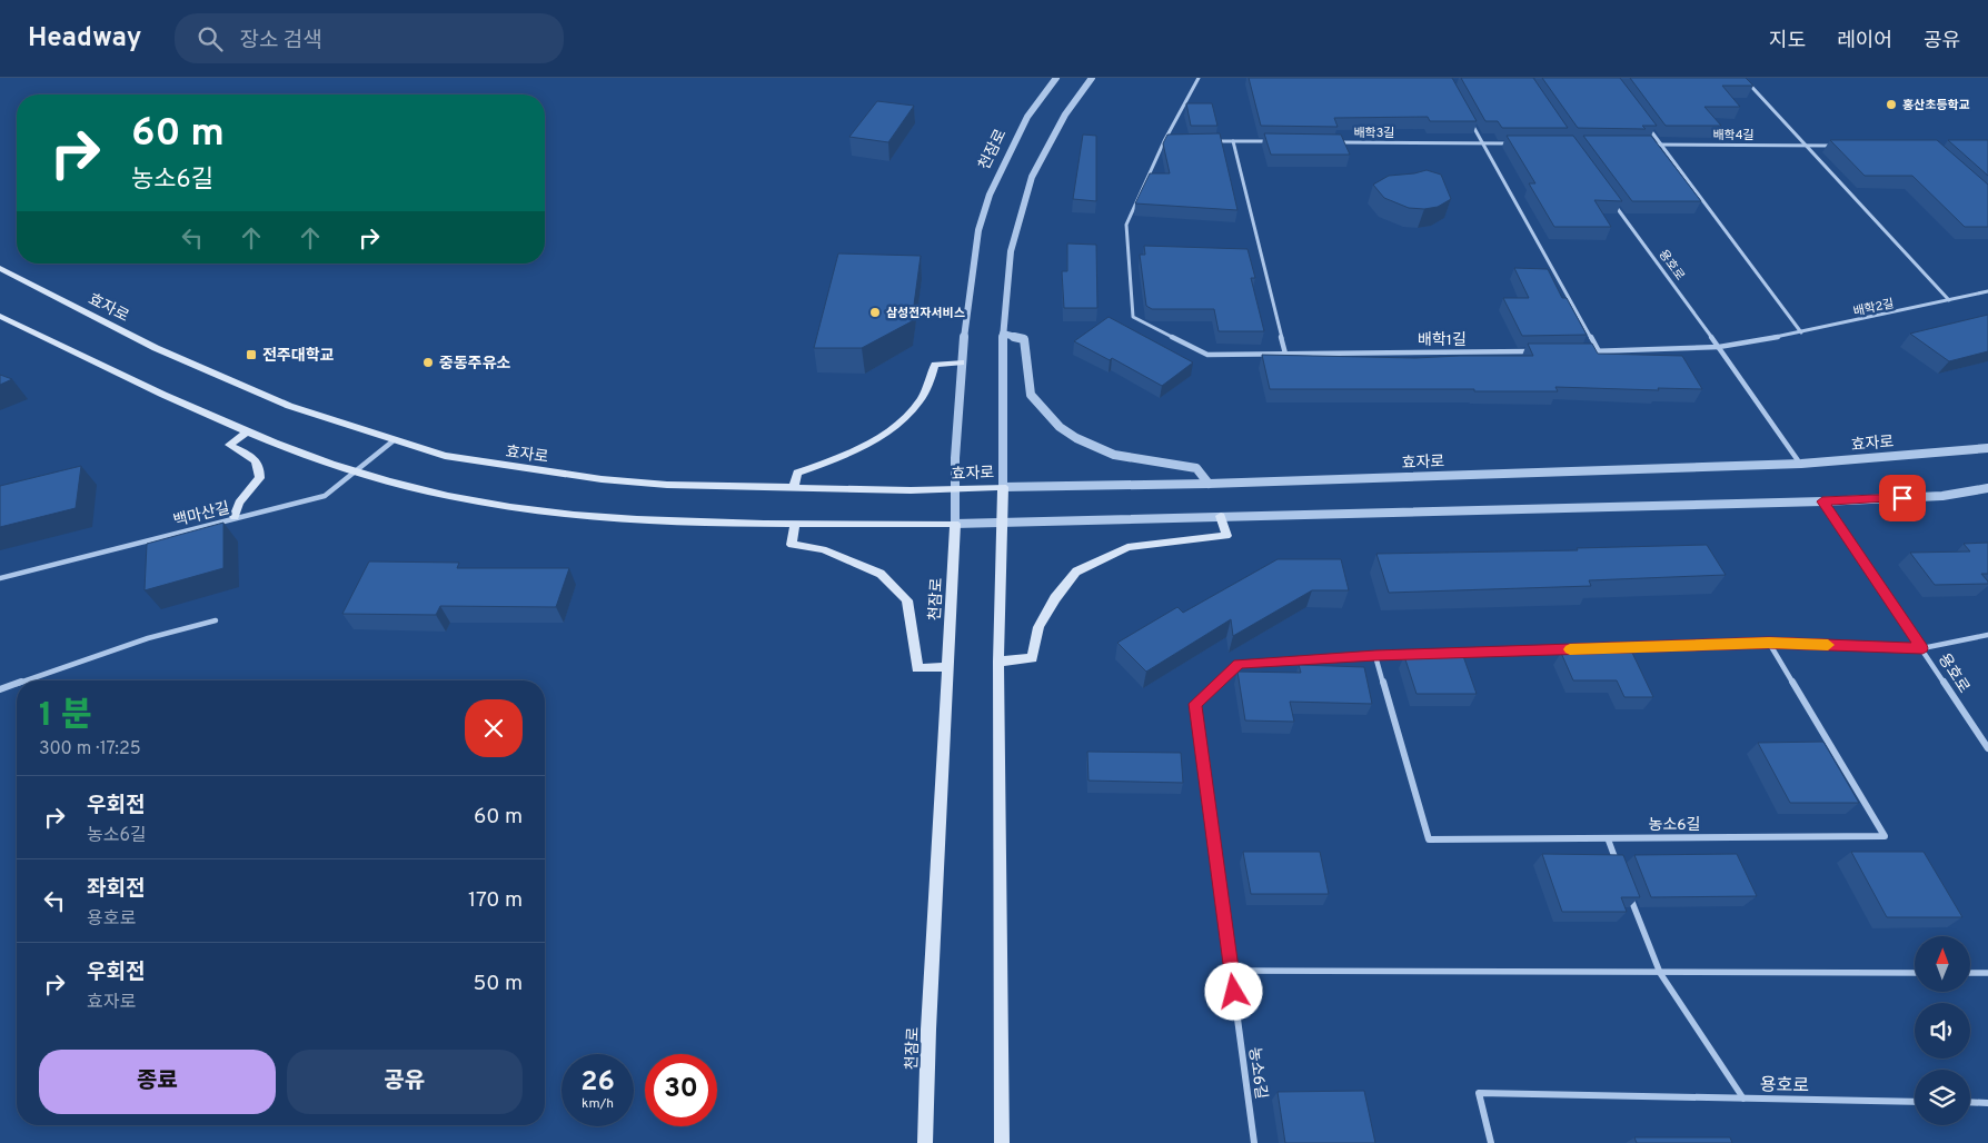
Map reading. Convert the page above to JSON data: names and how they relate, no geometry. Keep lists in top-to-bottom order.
{
  "streets": {
    "main road": ["천잠로", "효자로"],
    "street": [
      "배학3길",
      "배학4길",
      "용호로",
      "배학2길",
      "배학1길",
      "백마산길",
      "농소6길"
    ]
  },
  "crossings": [
    ["천잠로", "효자로"],
    ["용호로", "효자로"],
    ["용호로", "배학2길"],
    ["용호로", "농소6길"],
    ["효자로", "백마산길"]
  ],
  "places": {
    "other": ["홍산초등학교", "삼성전자서비스", "중동주유소"],
    "transit": ["전주대학교"]
  },
  "north": "top",
  "page": {
    "header": "Headway",
    "search": "장소 검색",
    "nav": ["지도", "레이어", "공유"],
    "turn": ["60 m", "농소6길"],
    "heading": ["1 분", "300 m · 17:25"],
    "list": [
      {
        "name": "우회전",
        "note": "농소6길",
        "value": "60 m"
      },
      {
        "name": "좌회전",
        "note": "용호로",
        "value": "170 m"
      },
      {
        "name": "우회전",
        "note": "효자로",
        "value": "50 m"
      }
    ],
    "buttons": ["종료", "공유"],
    "speed": "26 km/h",
    "limit": "30"
  }
}
